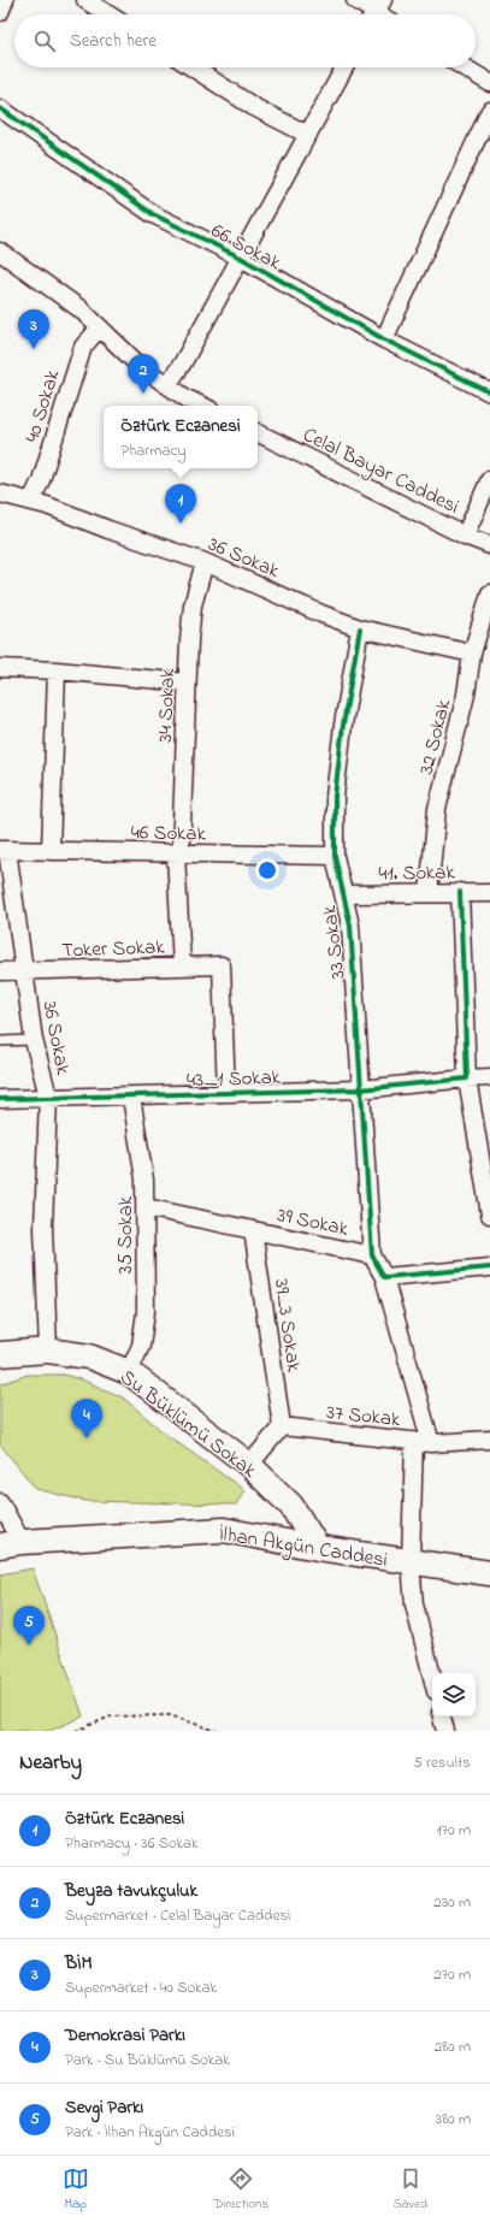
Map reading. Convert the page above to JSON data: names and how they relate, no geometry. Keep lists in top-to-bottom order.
{
  "streets": {
    "main road": ["Su Büklümü Sokak", "İlhan Akgün Caddesi"],
    "street": [
      "66 Sokak",
      "40 Sokak",
      "Celal Bayar Caddesi",
      "36 Sokak",
      "34 Sokak",
      "32 Sokak",
      "46 Sokak",
      "41. Sokak",
      "33 Sokak",
      "Toker Sokak",
      "43_1 Sokak",
      "39 Sokak",
      "35 Sokak",
      "39_3 Sokak",
      "37 Sokak"
    ]
  },
  "crossings": [
    ["40 Sokak", "36 Sokak"],
    ["36 Sokak", "34 Sokak"],
    ["36 Sokak", "32 Sokak"],
    ["36 Sokak", "46 Sokak"],
    ["36 Sokak", "33 Sokak"],
    ["36 Sokak", "Toker Sokak"],
    ["36 Sokak", "43_1 Sokak"],
    ["36 Sokak", "Su Büklümü Sokak"],
    ["34 Sokak", "46 Sokak"],
    ["34 Sokak", "Toker Sokak"],
    ["32 Sokak", "41. Sokak"],
    ["46 Sokak", "33 Sokak"],
    ["41. Sokak", "33 Sokak"],
    ["33 Sokak", "43_1 Sokak"],
    ["33 Sokak", "39 Sokak"],
    ["Toker Sokak", "43_1 Sokak"],
    ["43_1 Sokak", "35 Sokak"],
    ["39 Sokak", "35 Sokak"],
    ["39 Sokak", "39_3 Sokak"],
    ["39 Sokak", "37 Sokak"],
    ["39 Sokak", "İlhan Akgün Caddesi"],
    ["35 Sokak", "Su Büklümü Sokak"],
    ["39_3 Sokak", "37 Sokak"],
    ["Su Büklümü Sokak", "İlhan Akgün Caddesi"]
  ],
  "page": {
    "search": "Search here",
    "pins": [
      "3",
      "2",
      "1",
      "4",
      "5"
    ],
    "popup": ["Öztürk Eczanesi", "Pharmacy"],
    "heading": ["Nearby", "5 results"],
    "list": [
      {
        "mark": "1",
        "name": "Öztürk Eczanesi",
        "note": "Pharmacy · 36 Sokak",
        "value": "170 m"
      },
      {
        "mark": "2",
        "name": "Beyza tavukçuluk",
        "note": "Supermarket · Celal Bayar Caddesi",
        "value": "230 m"
      },
      {
        "mark": "3",
        "name": "BİM",
        "note": "Supermarket · 40 Sokak",
        "value": "270 m"
      },
      {
        "mark": "4",
        "name": "Demokrasi Parkı",
        "note": "Park · Su Büklümü Sokak",
        "value": "280 m"
      },
      {
        "mark": "5",
        "name": "Sevgi Parkı",
        "note": "Park · İlhan Akgün Caddesi",
        "value": "380 m"
      }
    ],
    "nav": ["Map", "Directions", "Saved"]
  }
}
